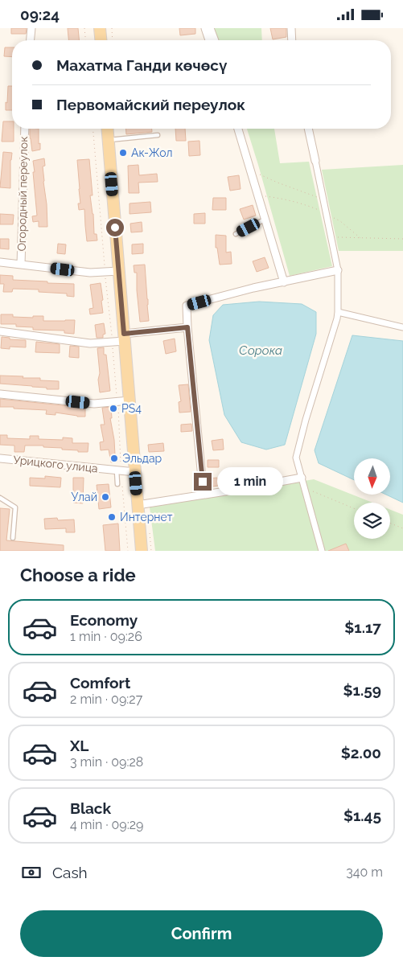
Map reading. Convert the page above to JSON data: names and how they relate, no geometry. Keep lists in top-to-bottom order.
{
  "streets": {
    "street": ["Огородный переулок", "Урицкого улица"]
  },
  "water": ["Сорока"],
  "places": [
    "Ак-Жол",
    "PS4",
    "Эльдар",
    "Улай",
    "Интернет"
  ],
  "north": "bottom",
  "page": {
    "status": "09:24",
    "banner": ["Махатма Ганди көчөсү", "Первомайский переулок"],
    "bubble": "1 min",
    "heading": "Choose a ride",
    "list": [
      {
        "name": "Economy",
        "note": "1 min · 09:26",
        "value": "$1.17"
      },
      {
        "name": "Comfort",
        "note": "2 min · 09:27",
        "value": "$1.59"
      },
      {
        "name": "XL",
        "note": "3 min · 09:28",
        "value": "$2.00"
      },
      {
        "name": "Black",
        "note": "4 min · 09:29",
        "value": "$1.45"
      }
    ],
    "pay": ["Cash", "340 m"],
    "buttons": "Confirm"
  }
}
